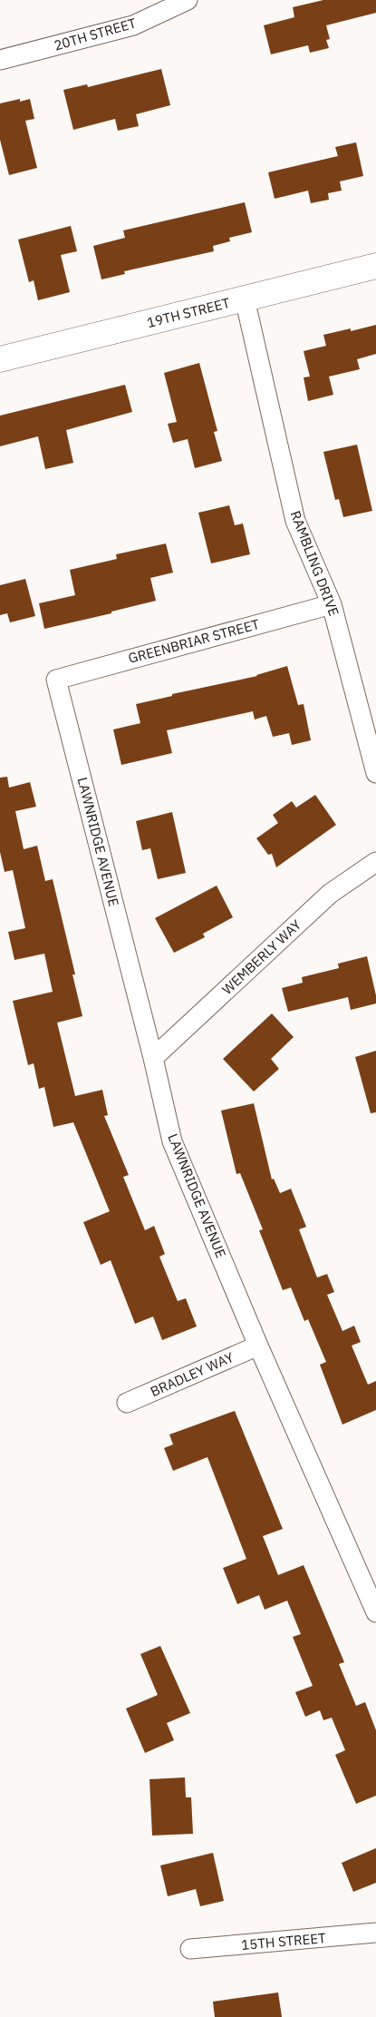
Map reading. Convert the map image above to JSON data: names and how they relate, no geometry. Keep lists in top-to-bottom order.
{
  "streets": {
    "street": [
      "20TH STREET",
      "19TH STREET",
      "RAMBLING DRIVE",
      "GREENBRIAR STREET",
      "LAWNRIDGE AVENUE",
      "WEMBERLY WAY",
      "BRADLEY WAY",
      "15TH STREET"
    ]
  },
  "crossings": [
    ["19TH STREET", "RAMBLING DRIVE"],
    ["RAMBLING DRIVE", "GREENBRIAR STREET"],
    ["GREENBRIAR STREET", "LAWNRIDGE AVENUE"],
    ["LAWNRIDGE AVENUE", "WEMBERLY WAY"],
    ["LAWNRIDGE AVENUE", "BRADLEY WAY"]
  ]
}
